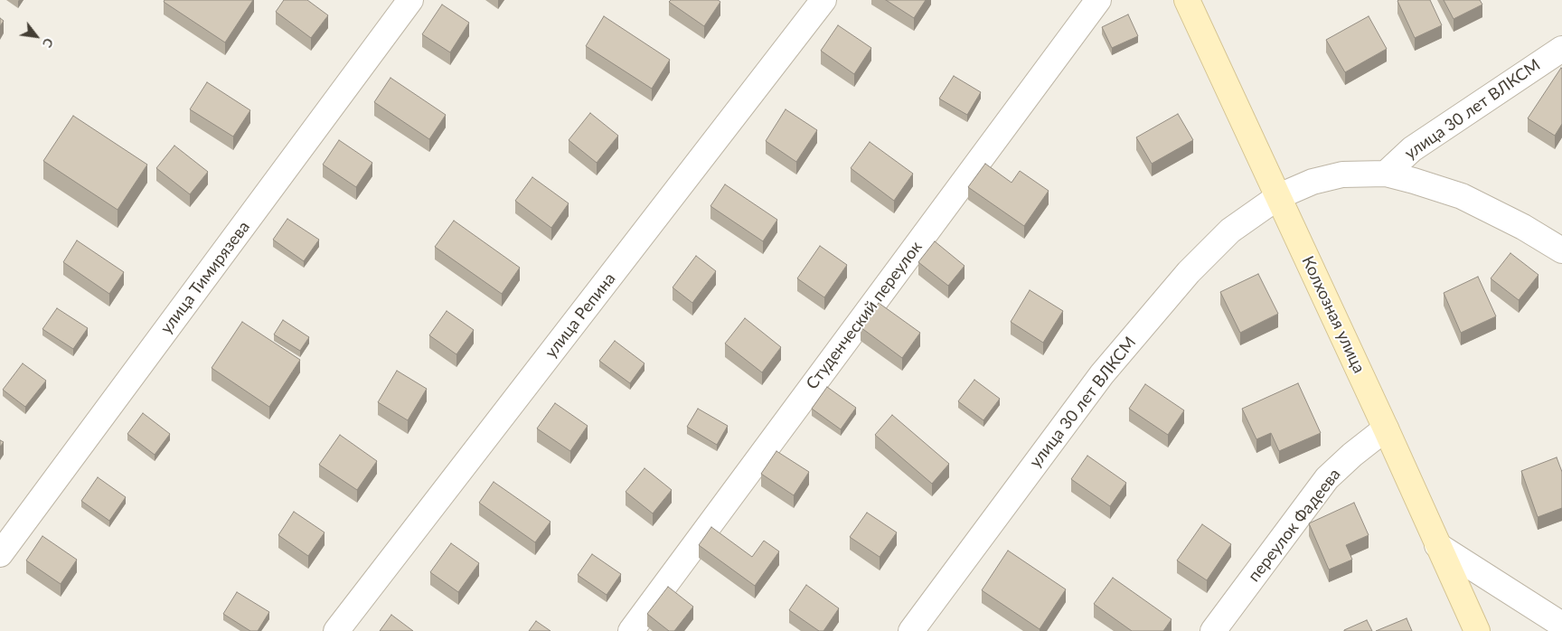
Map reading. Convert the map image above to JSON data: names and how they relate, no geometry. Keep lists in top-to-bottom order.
{
  "streets": {
    "main road": ["Колхозная улица"],
    "street": [
      "улица 30 лет ВЛКСМ",
      "улица Тимирязева",
      "улица Репина",
      "Студенческий переулок",
      "переулок Фадеева"
    ]
  },
  "crossings": [
    ["улица 30 лет ВЛКСМ", "Колхозная улица"],
    ["Колхозная улица", "переулок Фадеева"]
  ],
  "north": "bottom right"
}
